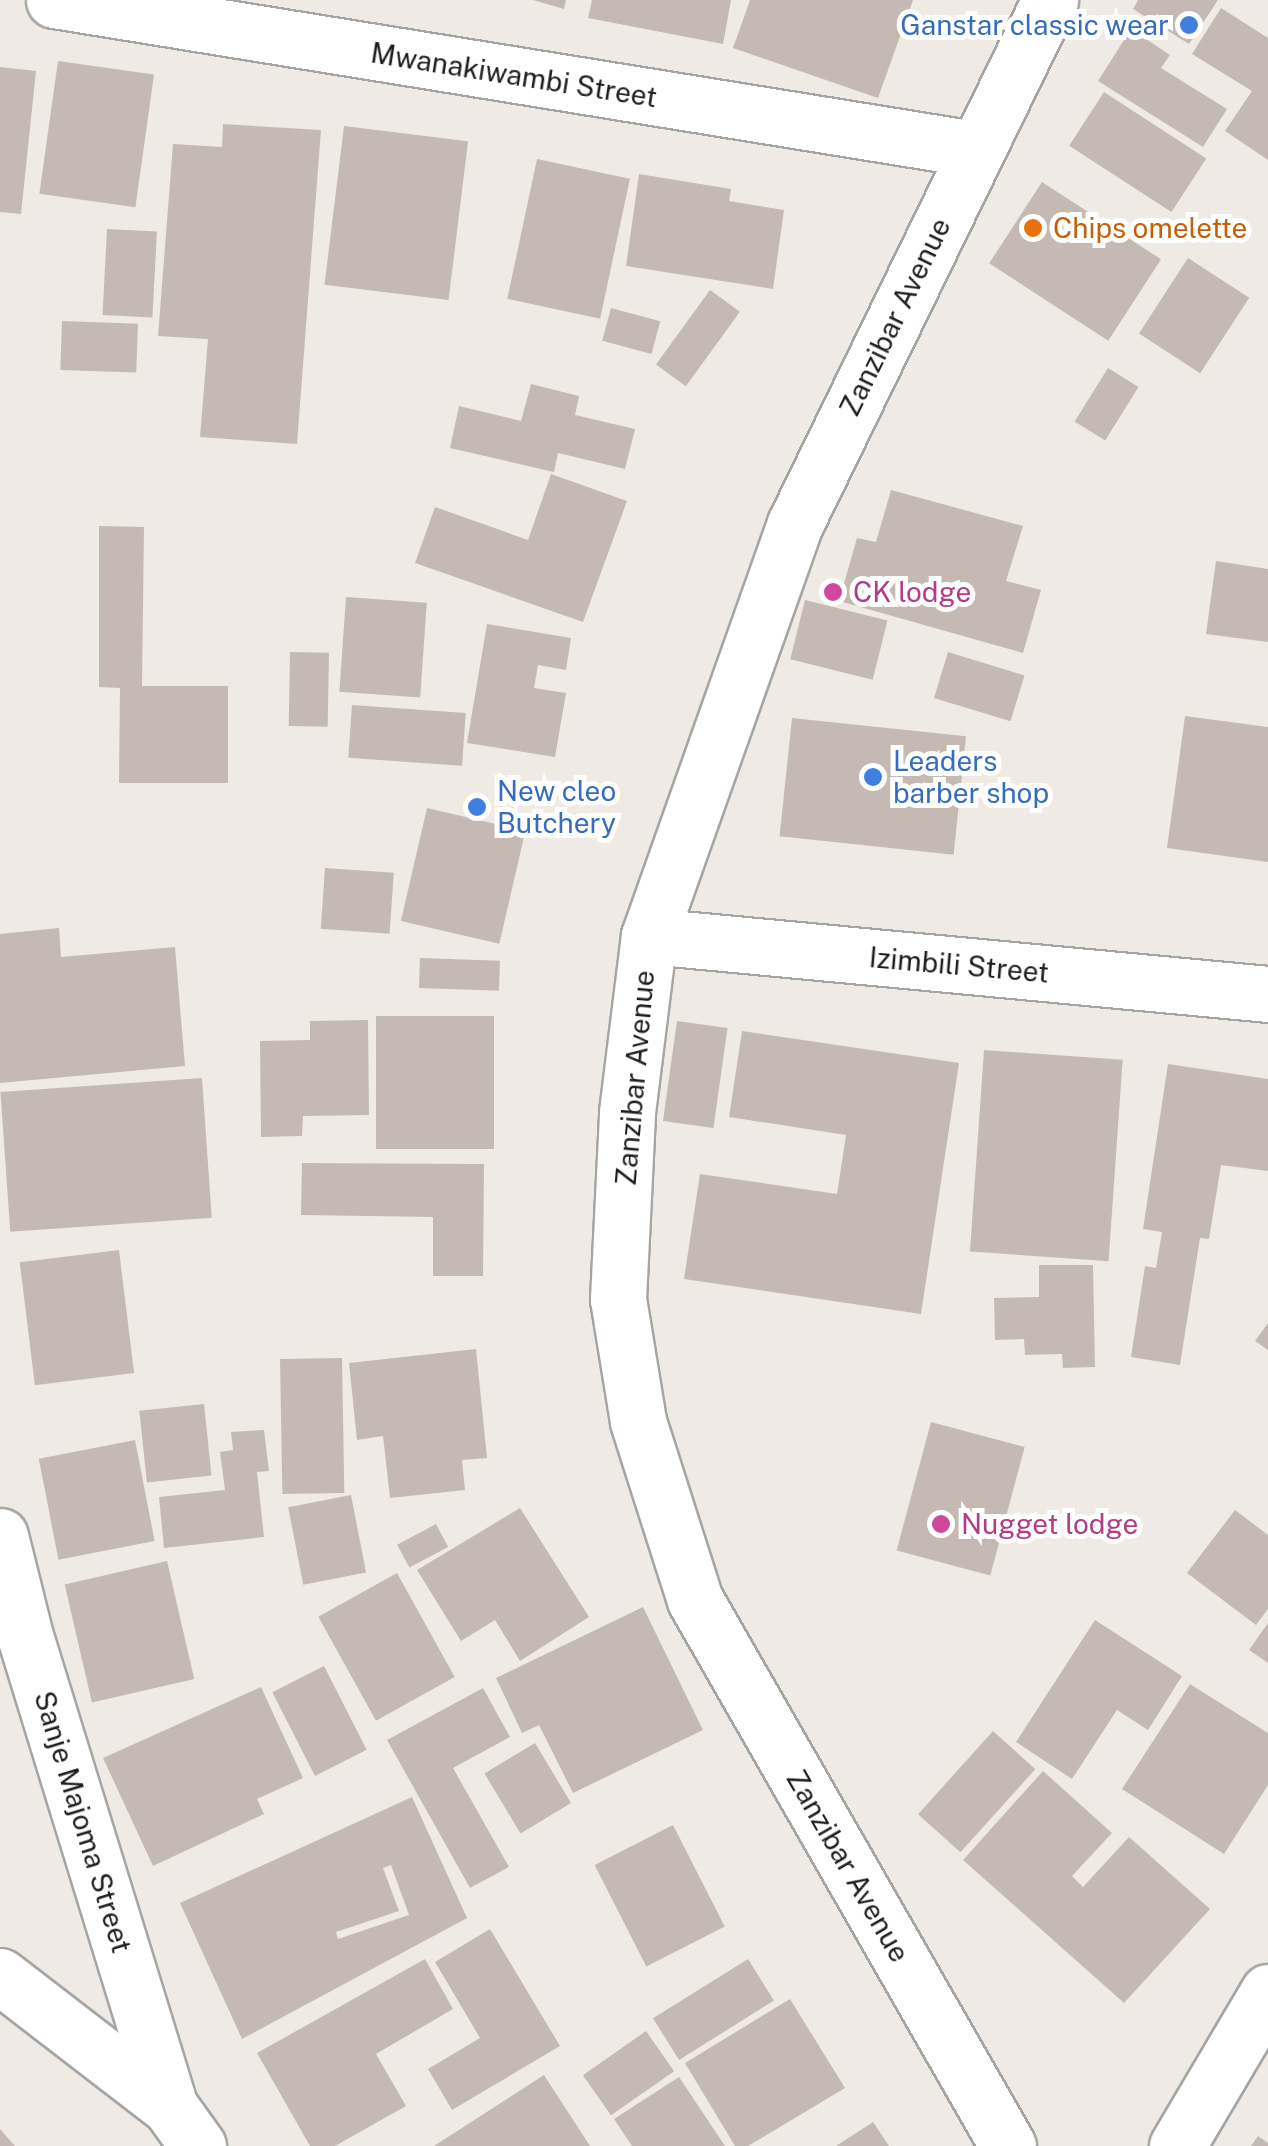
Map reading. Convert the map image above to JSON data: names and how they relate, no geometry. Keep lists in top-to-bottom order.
{
  "streets": {
    "street": [
      "Mwanakiwambi Street",
      "Zanzibar Avenue",
      "Izimbili Street",
      "Sanje Majoma Street"
    ]
  },
  "crossings": [
    ["Mwanakiwambi Street", "Zanzibar Avenue"],
    ["Zanzibar Avenue", "Izimbili Street"]
  ],
  "places": [
    "Ganstar classic wear",
    "Chips omelette",
    "CK lodge",
    "Leaders barber shop",
    "New cleo Butchery",
    "Nugget lodge"
  ]
}
